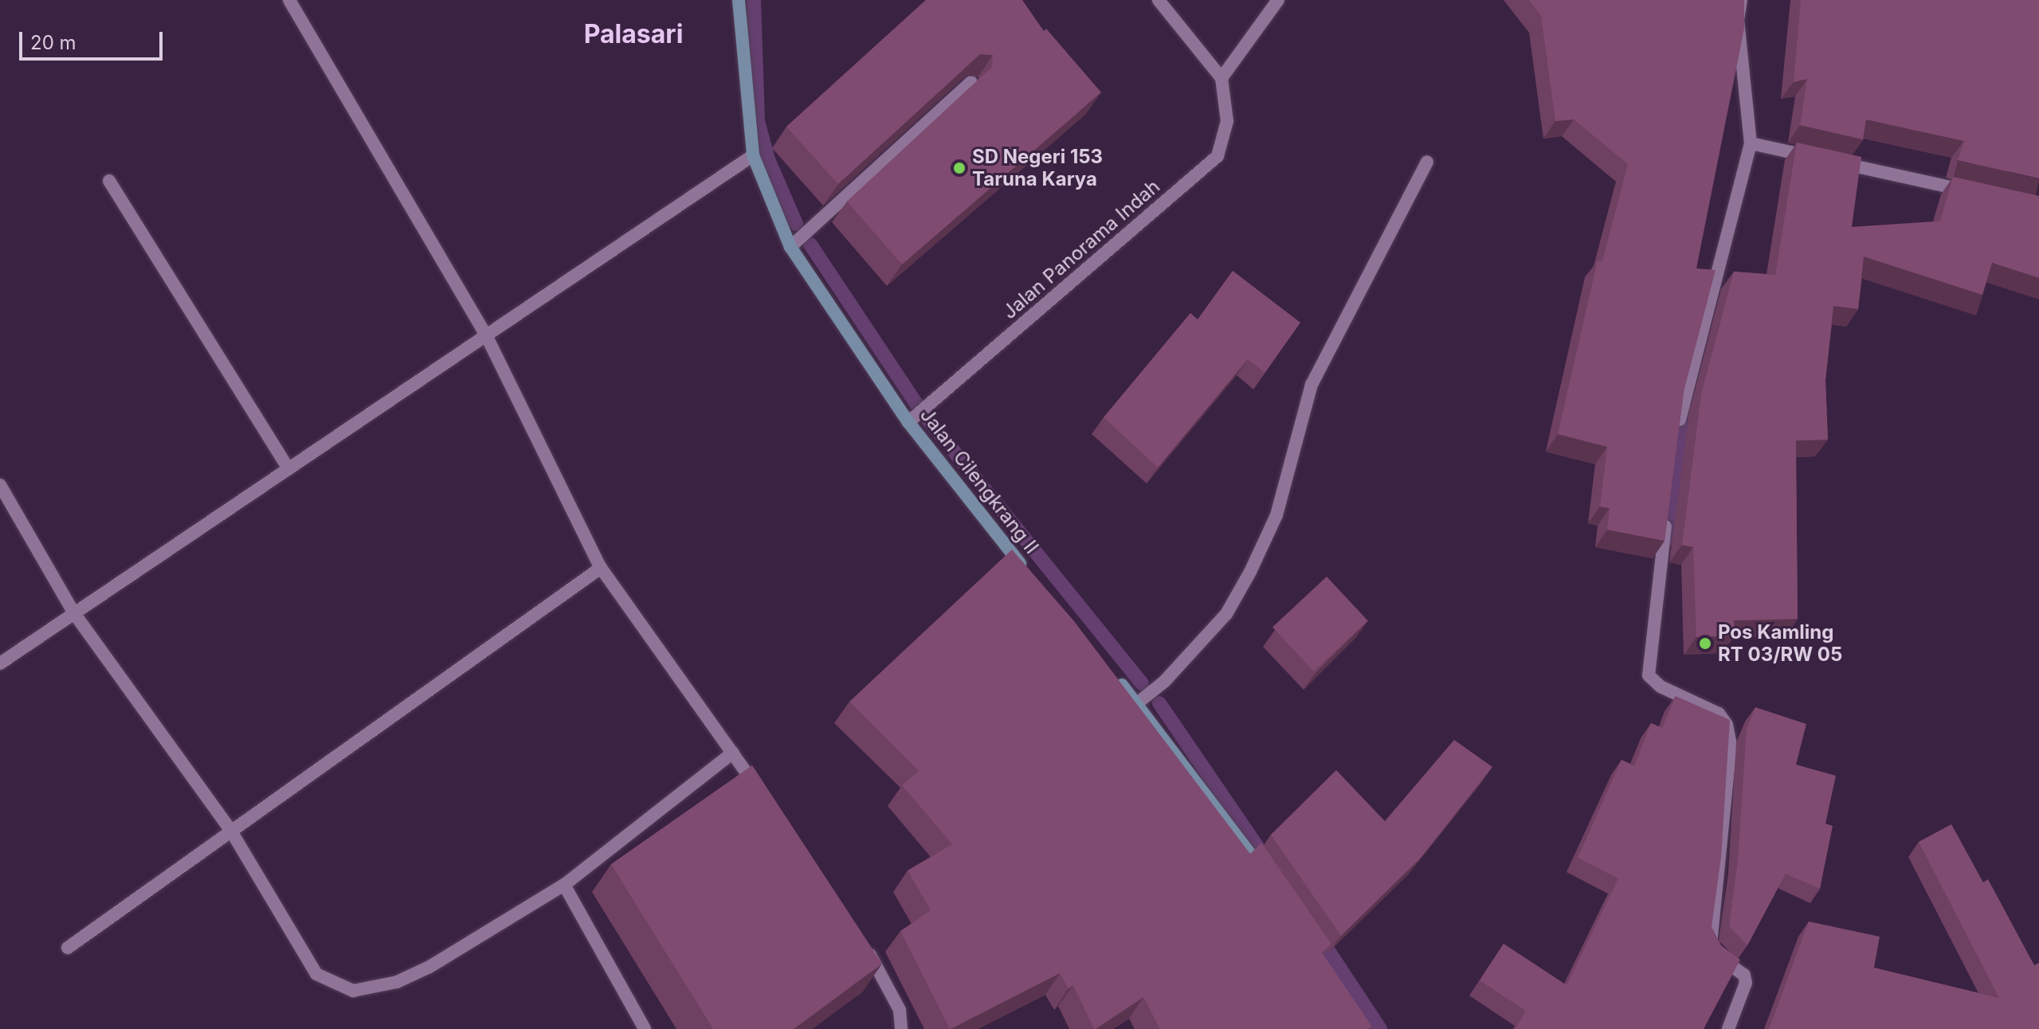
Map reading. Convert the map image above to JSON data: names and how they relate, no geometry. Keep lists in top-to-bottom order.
{
  "streets": {
    "street": ["Jalan Panorama Indah", "Jalan Cilengkrang II"]
  },
  "crossings": [
    ["Jalan Panorama Indah", "Jalan Cilengkrang II"]
  ],
  "districts": ["Palasari"],
  "places": ["SD Negeri 153 Taruna Karya", "Pos Kamling RT 03/RW 05"],
  "scale_bar": "20 m"
}
